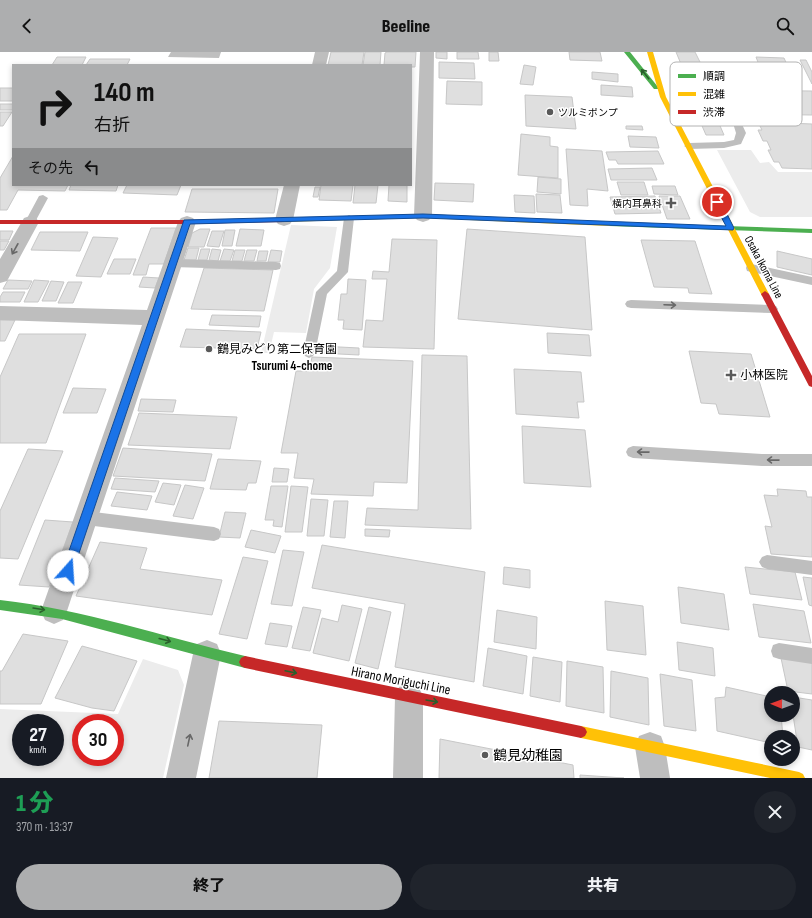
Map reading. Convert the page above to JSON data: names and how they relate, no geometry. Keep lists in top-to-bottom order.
{
  "streets": {
    "main road": ["Osaka Ikoma Line", "Hirano Moriguchi Line"]
  },
  "one_way": ["Hirano Moriguchi Line"],
  "districts": ["Tsurumi 4-chome"],
  "places": {
    "other": ["ツルミポンプ", "鶴見みどり第二保育園", "鶴見幼稚園"],
    "health": ["横内耳鼻科", "小林医院"]
  },
  "legend": ["順調", "混雑", "渋滞"],
  "north": "left",
  "page": {
    "header": "Beeline",
    "turn": ["140 m", "右折"],
    "then": "その先",
    "speed": "27 km/h",
    "limit": "30",
    "heading": ["1 分", "370 m · 13:37"],
    "buttons": ["終了", "共有"]
  }
}
